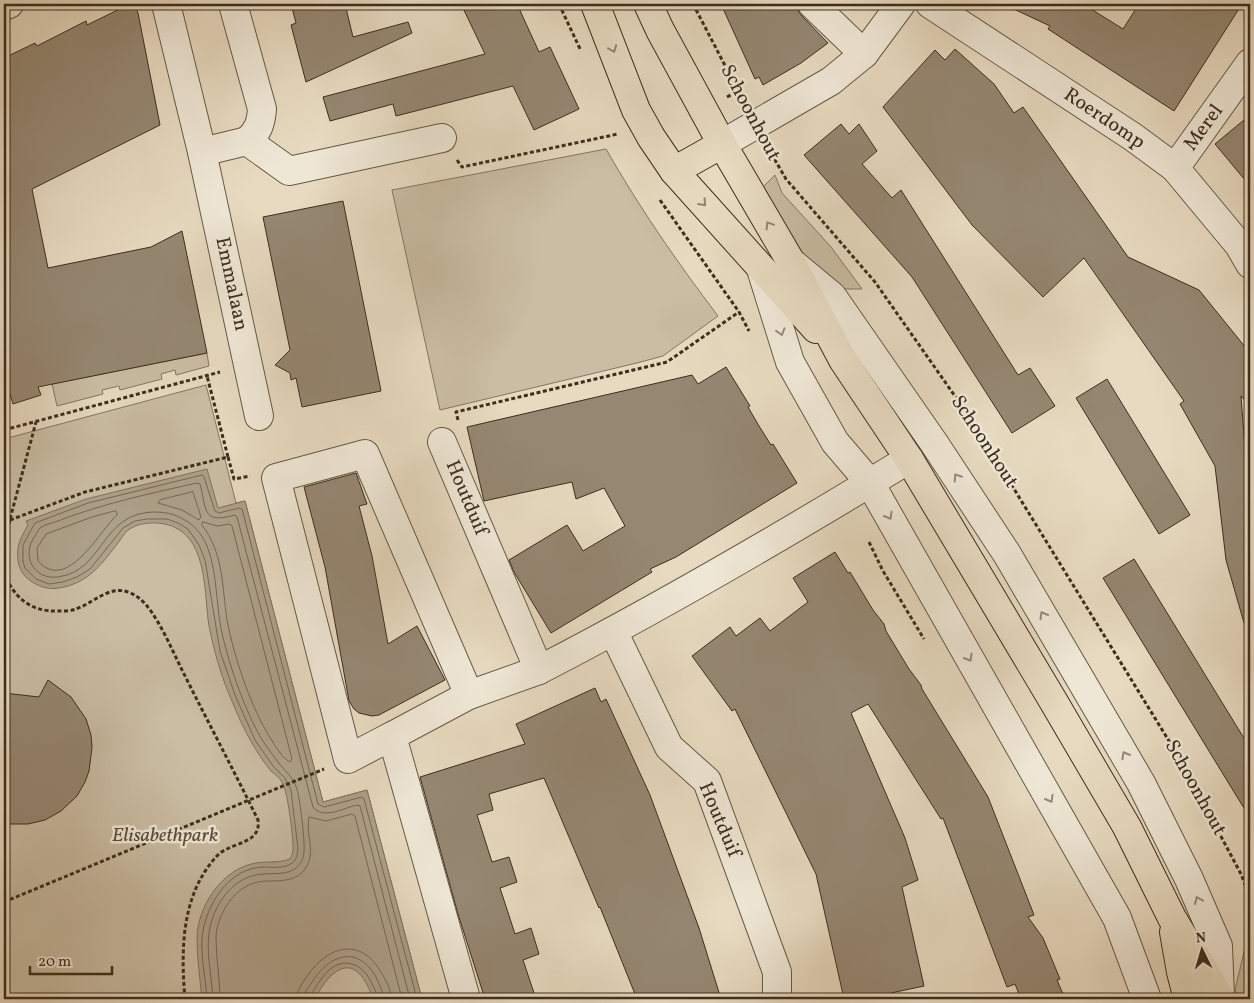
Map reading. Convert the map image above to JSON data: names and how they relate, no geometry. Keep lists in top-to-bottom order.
{
  "streets": {
    "main road": ["Schoonhout"],
    "street": [
      "Roerdomp",
      "Merel",
      "Emmalaan",
      "Houtduif"
    ]
  },
  "crossings": [
    ["Roerdomp", "Merel"]
  ],
  "parks": ["Elisabethpark"],
  "scale_bar": "20 m",
  "north": "top"
}
